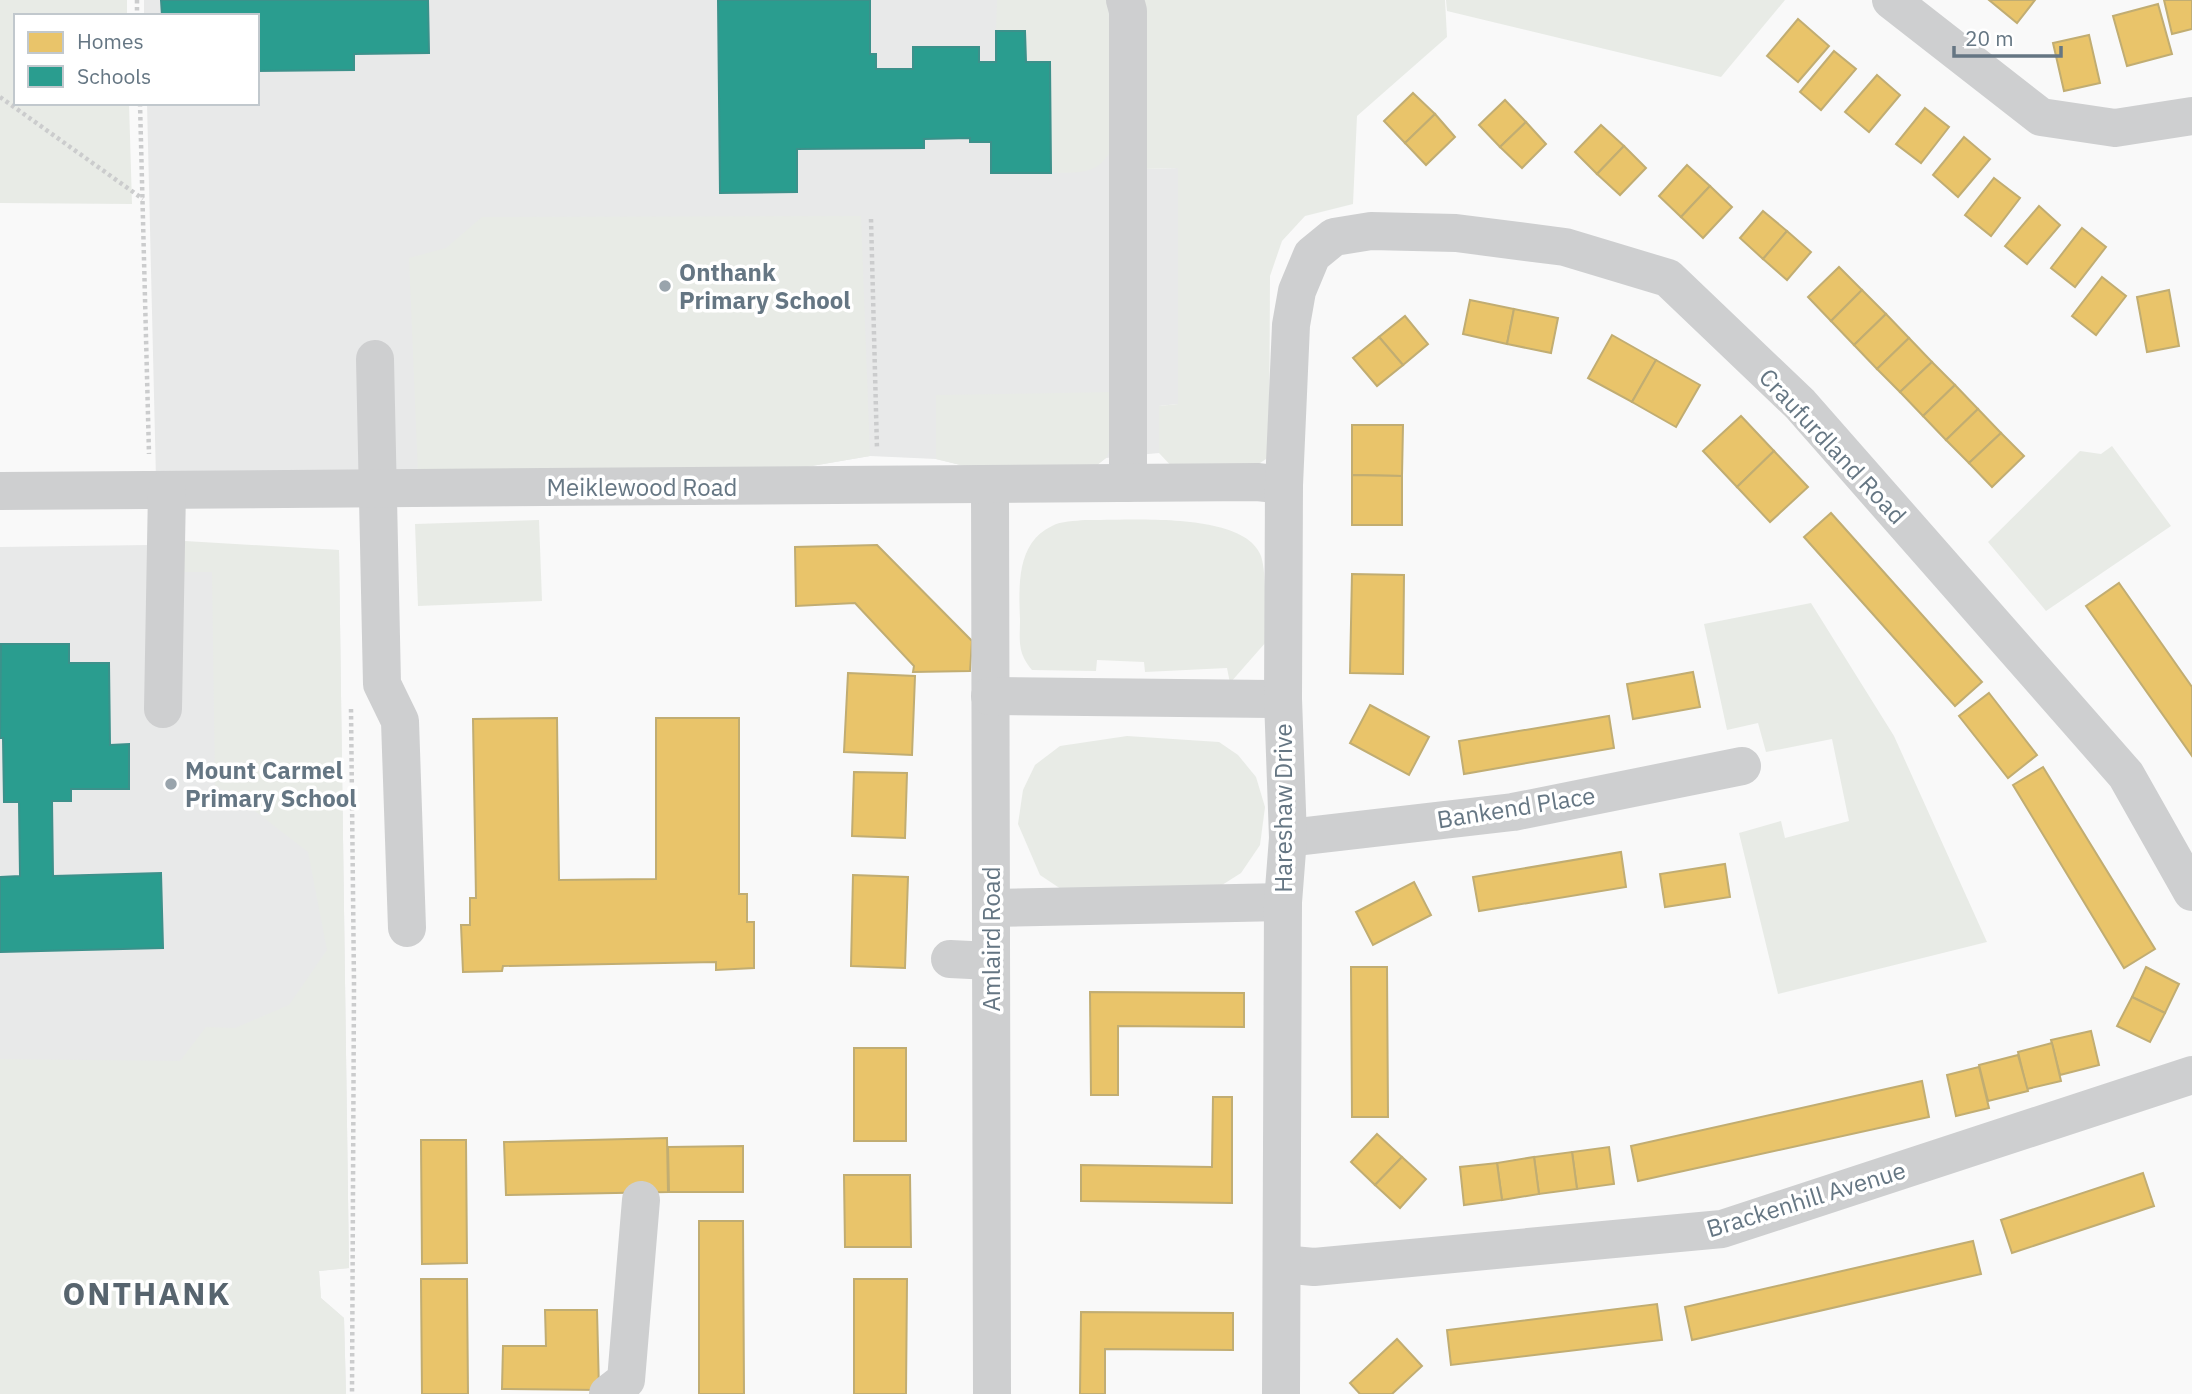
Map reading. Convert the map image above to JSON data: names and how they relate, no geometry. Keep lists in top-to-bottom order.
{
  "streets": {
    "street": [
      "Craufurdland Road",
      "Meiklewood Road",
      "Bankend Place",
      "Hareshaw Drive",
      "Amlaird Road",
      "Brackenhill Avenue"
    ]
  },
  "crossings": [
    ["Craufurdland Road", "Hareshaw Drive"],
    ["Meiklewood Road", "Hareshaw Drive"],
    ["Meiklewood Road", "Amlaird Road"],
    ["Bankend Place", "Hareshaw Drive"],
    ["Hareshaw Drive", "Brackenhill Avenue"]
  ],
  "districts": ["ONTHANK"],
  "places": ["Onthank Primary School", "Mount Carmel Primary School"],
  "legend": ["Homes", "Schools"],
  "scale_bar": "20 m"
}
